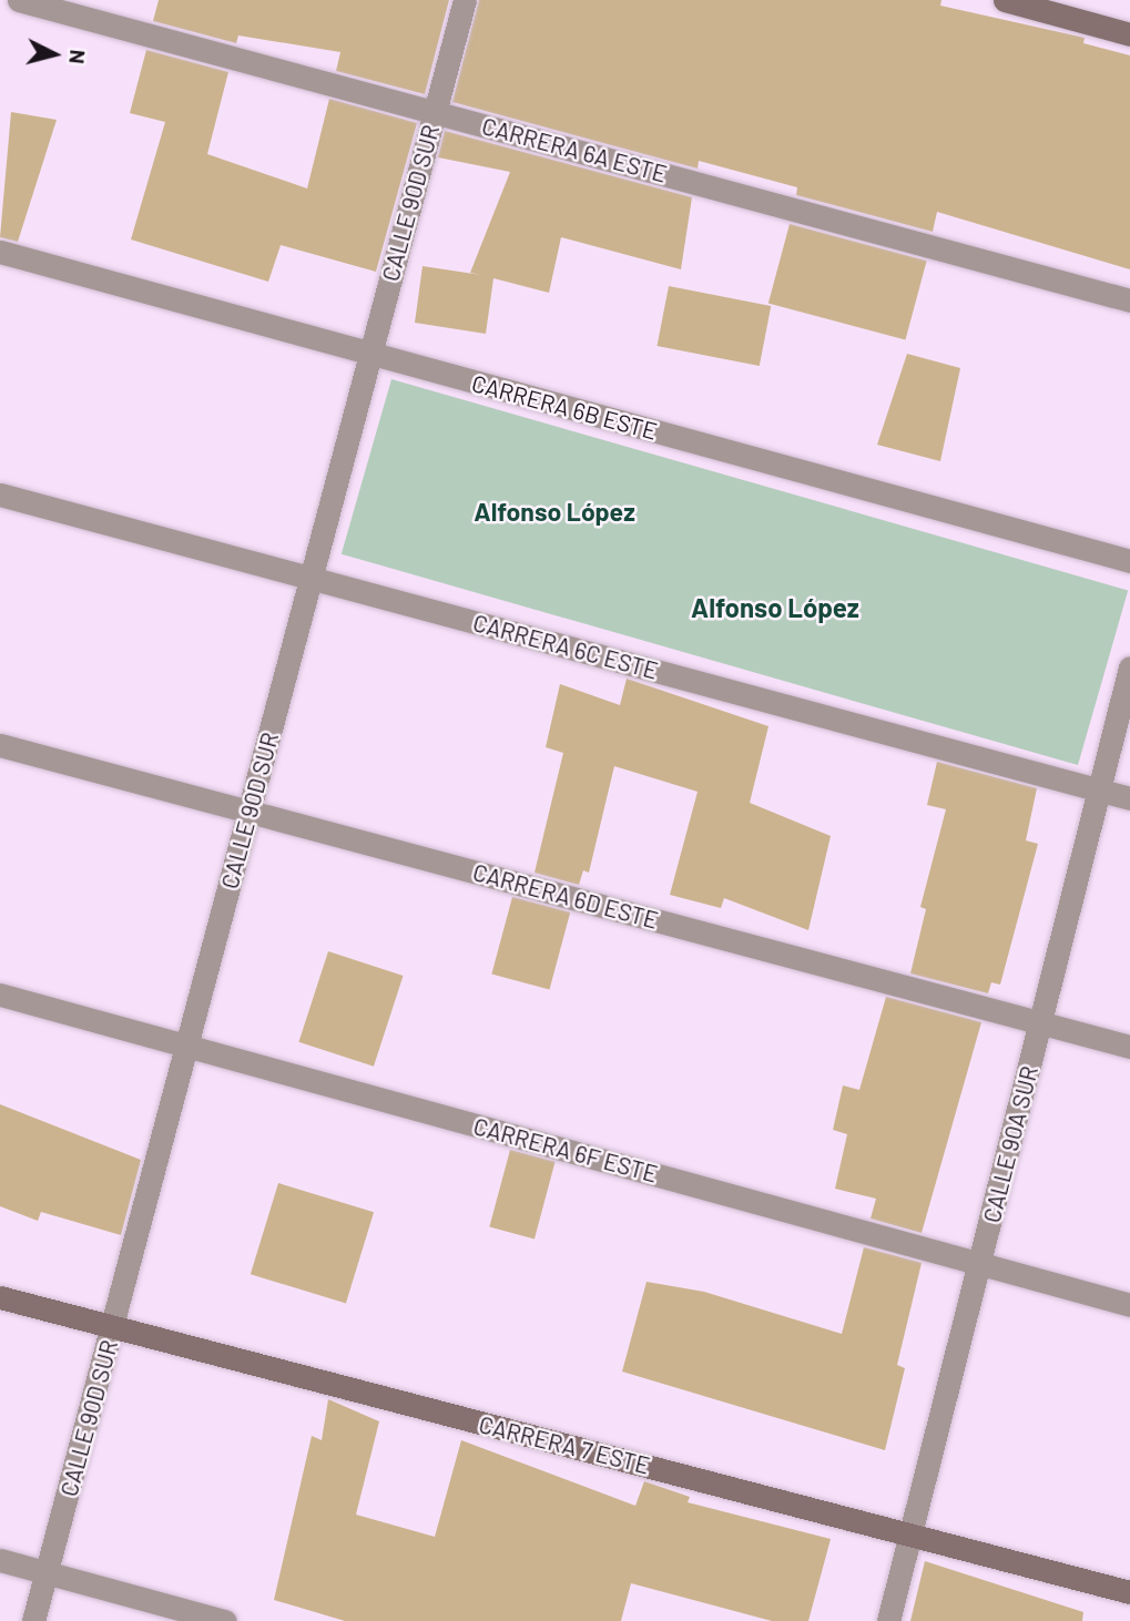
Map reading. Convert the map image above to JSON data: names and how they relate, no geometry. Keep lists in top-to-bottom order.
{
  "streets": {
    "street": [
      "CARRERA 6A ESTE",
      "CALLE 90D SUR",
      "CARRERA 6B ESTE",
      "CARRERA 6C ESTE",
      "CARRERA 6D ESTE",
      "CALLE 90A SUR",
      "CARRERA 6F ESTE",
      "CARRERA 7 ESTE"
    ]
  },
  "crossings": [
    ["CARRERA 6A ESTE", "CALLE 90D SUR"],
    ["CALLE 90D SUR", "CARRERA 6B ESTE"],
    ["CALLE 90D SUR", "CARRERA 6C ESTE"],
    ["CALLE 90D SUR", "CARRERA 6D ESTE"],
    ["CALLE 90D SUR", "CARRERA 6F ESTE"],
    ["CALLE 90D SUR", "CARRERA 7 ESTE"],
    ["CARRERA 6C ESTE", "CALLE 90A SUR"],
    ["CARRERA 6D ESTE", "CALLE 90A SUR"],
    ["CALLE 90A SUR", "CARRERA 6F ESTE"],
    ["CALLE 90A SUR", "CARRERA 7 ESTE"]
  ],
  "districts": ["Alfonso López", "Alfonso López"],
  "north": "right"
}
